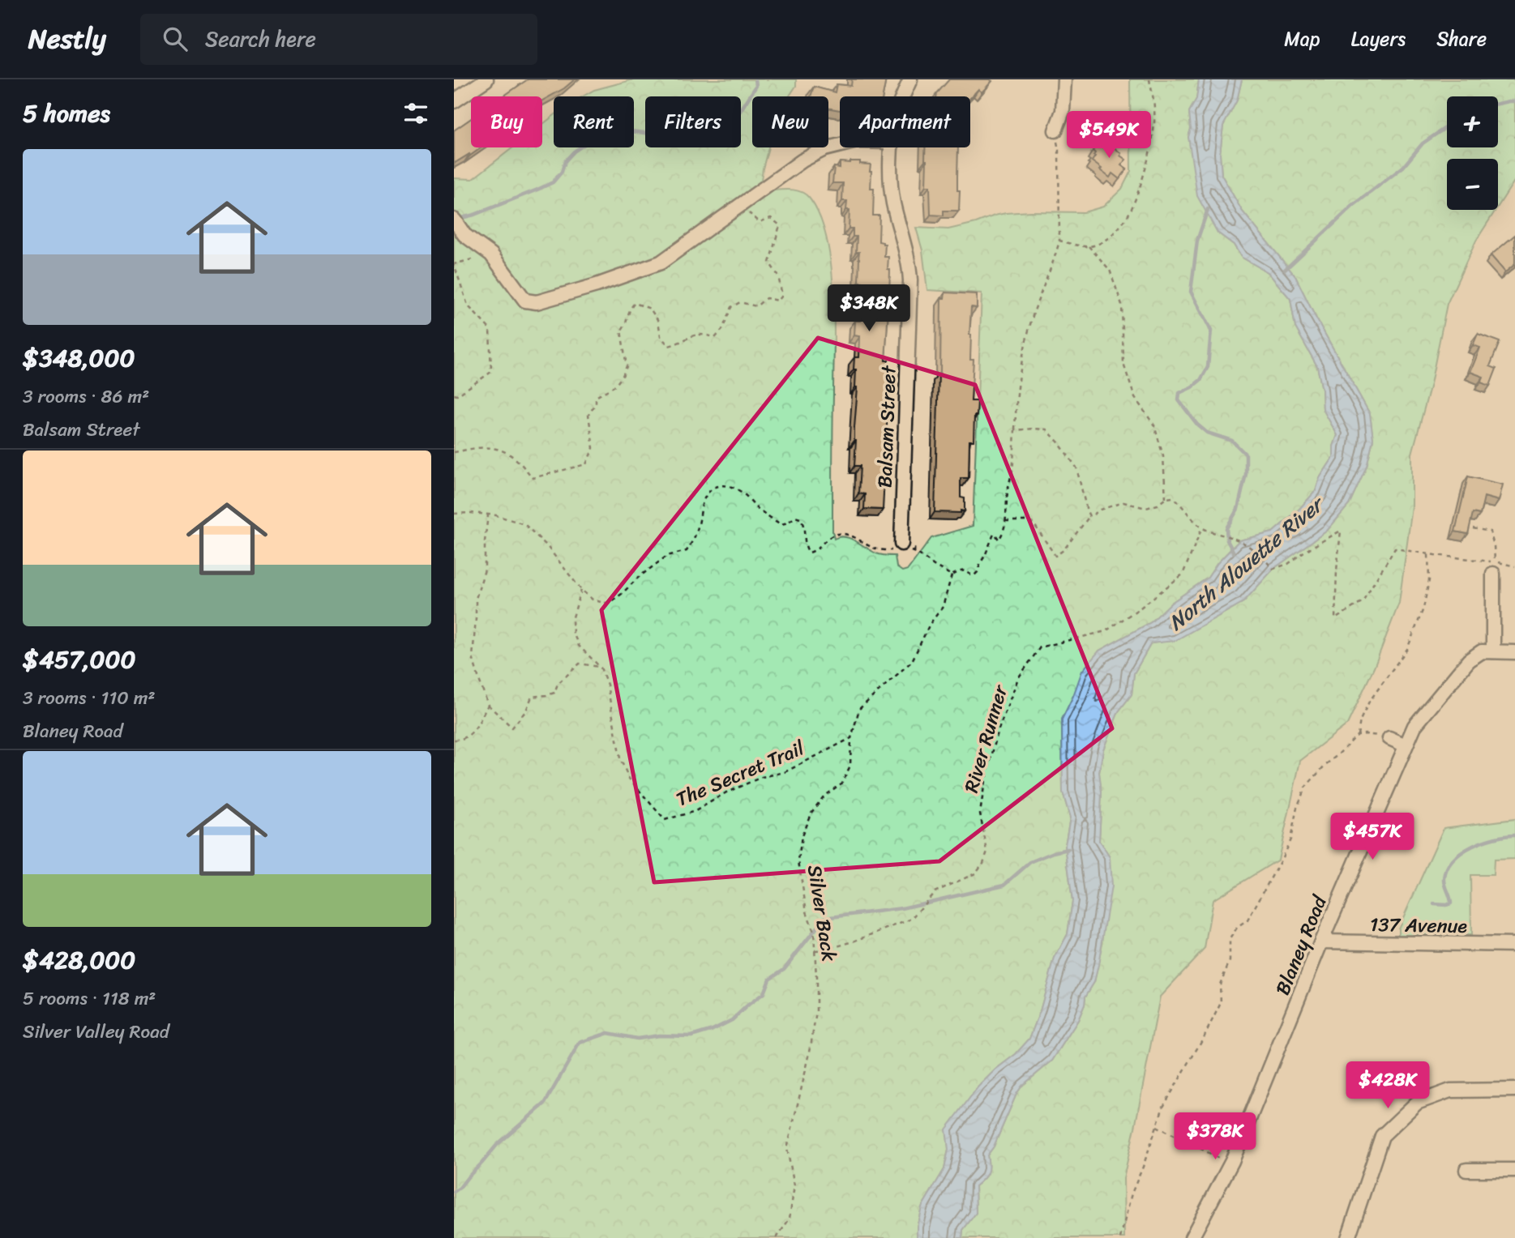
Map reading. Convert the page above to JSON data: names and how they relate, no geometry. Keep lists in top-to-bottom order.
{
  "streets": {
    "street": ["Balsam Street", "137 Avenue", "Blaney Road"],
    "path": ["River Runner", "The Secret Trail", "Silver Back"]
  },
  "crossings": [
    ["River Runner", "Silver Back"],
    ["The Secret Trail", "Silver Back"],
    ["137 Avenue", "Blaney Road"]
  ],
  "water": ["North Alouette River"],
  "page": {
    "header": "Nestly",
    "search": "Search here",
    "nav": ["Map", "Layers", "Share"],
    "heading": "5 homes",
    "map_buttons": ["+", "−"],
    "chip": [
      "Buy",
      "Rent",
      "Filters",
      "New",
      "Apartment"
    ],
    "price": [
      "$549K",
      "$348K",
      "$457K",
      "$428K",
      "$378K"
    ],
    "list": [
      {
        "name": "$348,000",
        "note": "3 rooms · 86 m² · Balsam Street"
      },
      {
        "name": "$457,000",
        "note": "3 rooms · 110 m² · Blaney Road"
      },
      {
        "name": "$428,000",
        "note": "5 rooms · 118 m² · Silver Valley Road"
      }
    ]
  }
}
